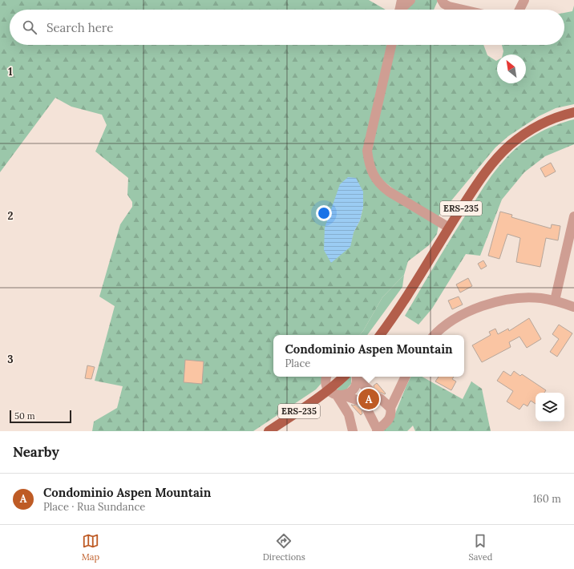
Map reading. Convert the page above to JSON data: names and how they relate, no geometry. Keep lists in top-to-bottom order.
{
  "streets": {
    "main road": ["ERS-235"]
  },
  "scale_bar": "50 m",
  "north": "top left",
  "page": {
    "search": "Search here",
    "popup": ["Condominio Aspen Mountain", "Place"],
    "pins": "A",
    "scale": "50 m",
    "heading": "Nearby",
    "list": [
      {
        "mark": "A",
        "name": "Condominio Aspen Mountain",
        "note": "Place · Rua Sundance",
        "value": "160 m"
      }
    ],
    "nav": ["Map", "Directions", "Saved"]
  },
  "grid": {
    "rows": ["1", "2", "3"]
  }
}
